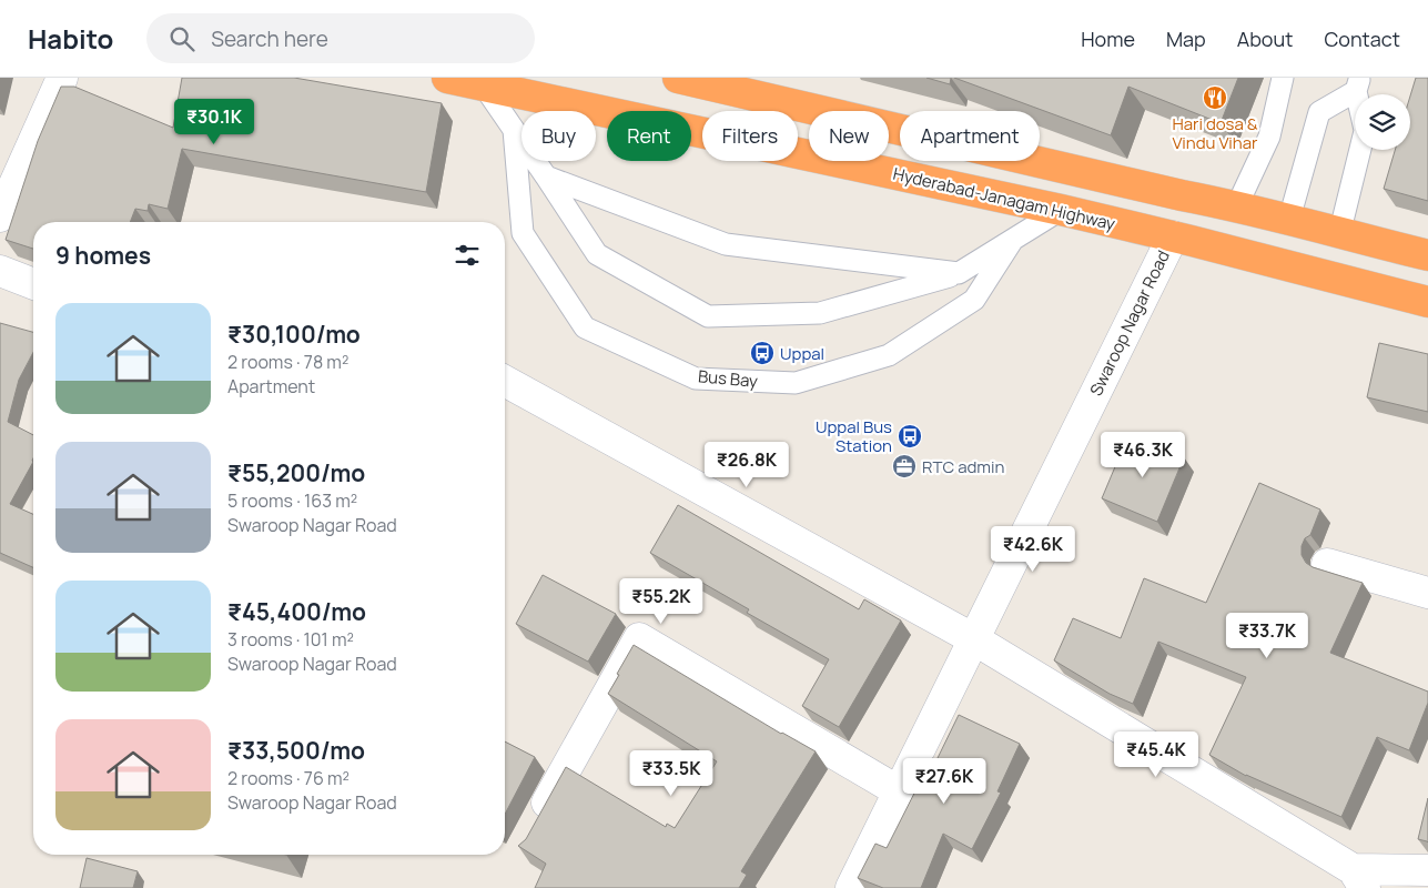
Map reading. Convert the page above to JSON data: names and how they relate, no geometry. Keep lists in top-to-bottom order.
{
  "streets": {
    "highway": ["Hyderabad-Janagam Highway"],
    "street": ["Swaroop Nagar Road"],
    "lane": ["Bus Bay"]
  },
  "crossings": [
    ["Hyderabad-Janagam Highway", "Swaroop Nagar Road"],
    ["Hyderabad-Janagam Highway", "Bus Bay"]
  ],
  "places": {
    "restaurant": ["Hari dosa & Vindu Vihar"],
    "bus stop": ["Uppal", "Uppal Bus Station"],
    "office": ["RTC admin"]
  },
  "page": {
    "header": "Habito",
    "search": "Search here",
    "nav": [
      "Home",
      "Map",
      "About",
      "Contact"
    ],
    "price": [
      "₹30.1K",
      "₹46.3K",
      "₹26.8K",
      "₹42.6K",
      "₹55.2K",
      "₹33.7K",
      "₹45.4K",
      "₹33.5K",
      "₹27.6K"
    ],
    "chip": [
      "Buy",
      "Rent",
      "Filters",
      "New",
      "Apartment"
    ],
    "heading": "9 homes",
    "list": [
      {
        "name": "₹30,100/mo",
        "note": "2 rooms · 78 m² · Apartment"
      },
      {
        "name": "₹55,200/mo",
        "note": "5 rooms · 163 m² · Swaroop Nagar Road"
      },
      {
        "name": "₹45,400/mo",
        "note": "3 rooms · 101 m² · Swaroop Nagar Road"
      },
      {
        "name": "₹33,500/mo",
        "note": "2 rooms · 76 m² · Swaroop Nagar Road"
      }
    ]
  }
}
